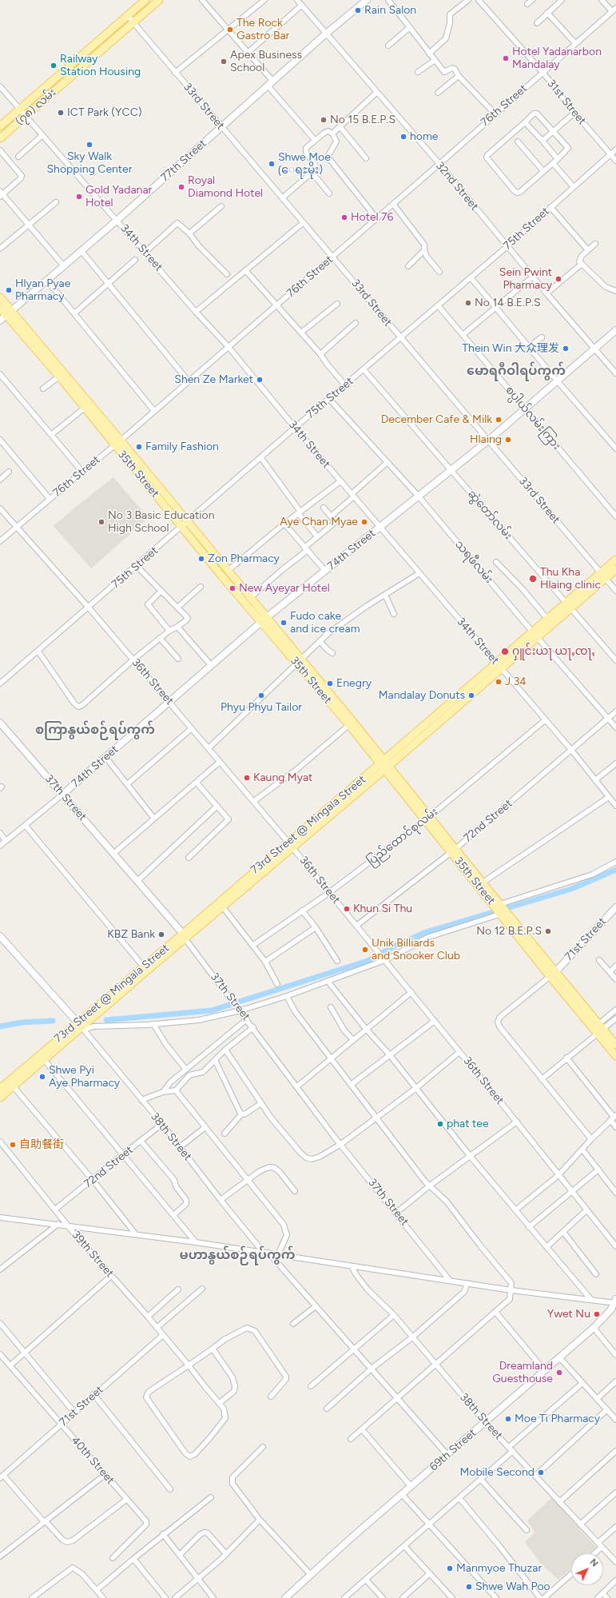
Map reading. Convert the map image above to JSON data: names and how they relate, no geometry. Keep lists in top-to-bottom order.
{
  "streets": {
    "main road": ["(၇၈) လမ်း", "35th Street", "73rd Street @ Mingala Street"],
    "street": [
      "31st Street",
      "76th Street",
      "33rd Street",
      "77th Street",
      "32nd Street",
      "75th Street",
      "34th Street",
      "စပ္ပါယ်လမ်းကြား",
      "ဆွဲတော်လမ်း",
      "74th Street",
      "သရဖီလမ်း",
      "36th Street",
      "37th Street",
      "72nd Street",
      "ပြည်ထောင်စုလမ်း",
      "71st Street",
      "38th Street",
      "39th Street",
      "69th Street",
      "40th Street"
    ]
  },
  "crossings": [
    ["31st Street", "76th Street"],
    ["31st Street", "75th Street"],
    ["76th Street", "33rd Street"],
    ["76th Street", "32nd Street"],
    ["76th Street", "34th Street"],
    ["76th Street", "35th Street"],
    ["76th Street", "36th Street"],
    ["33rd Street", "(၇၈) လမ်း"],
    ["33rd Street", "77th Street"],
    ["33rd Street", "75th Street"],
    ["33rd Street", "74th Street"],
    ["33rd Street", "73rd Street @ Mingala Street"],
    ["(၇၈) လမ်း", "34th Street"],
    ["77th Street", "32nd Street"],
    ["77th Street", "34th Street"],
    ["77th Street", "35th Street"],
    ["32nd Street", "75th Street"],
    ["32nd Street", "74th Street"],
    ["75th Street", "34th Street"],
    ["75th Street", "စပ္ပါယ်လမ်းကြား"],
    ["75th Street", "35th Street"],
    ["75th Street", "ဆွဲတော်လမ်း"],
    ["75th Street", "သရဖီလမ်း"],
    ["75th Street", "36th Street"],
    ["34th Street", "74th Street"],
    ["34th Street", "72nd Street"],
    ["34th Street", "73rd Street @ Mingala Street"],
    ["34th Street", "ပြည်ထောင်စုလမ်း"],
    ["စပ္ပါယ်လမ်းကြား", "74th Street"],
    ["35th Street", "74th Street"],
    ["35th Street", "72nd Street"],
    ["35th Street", "73rd Street @ Mingala Street"],
    ["35th Street", "ပြည်ထောင်စုလမ်း"],
    ["35th Street", "71st Street"],
    ["ဆွဲတော်လမ်း", "74th Street"],
    ["ဆွဲတော်လမ်း", "73rd Street @ Mingala Street"],
    ["74th Street", "သရဖီလမ်း"],
    ["74th Street", "36th Street"],
    ["74th Street", "37th Street"],
    ["သရဖီလမ်း", "72nd Street"],
    ["သရဖီလမ်း", "73rd Street @ Mingala Street"],
    ["36th Street", "72nd Street"],
    ["36th Street", "73rd Street @ Mingala Street"],
    ["36th Street", "ပြည်ထောင်စုလမ်း"],
    ["37th Street", "73rd Street @ Mingala Street"],
    ["72nd Street", "38th Street"],
    ["72nd Street", "39th Street"],
    ["73rd Street @ Mingala Street", "38th Street"],
    ["71st Street", "39th Street"],
    ["71st Street", "40th Street"],
    ["38th Street", "69th Street"]
  ],
  "districts": ["မောရဂီဝါရပ်ကွက်", "စကြာနွယ်စဉ်ရပ်ကွက်", "မဟာနွယ်စဉ်ရပ်ကွက်"],
  "places": [
    "Rain Salon",
    "The Rock Gastro Bar",
    "Hotel Yadanarbon Mandalay",
    "Apex Business School",
    "Railway Station Housing",
    "ICT Park (YCC)",
    "No 15 B.E.P.S",
    "home",
    "Sky Walk Shopping Center",
    "Shwe Moe (ေရႊမိုး)",
    "Royal Diamond Hotel",
    "Gold Yadanar Hotel",
    "Hotel 76",
    "Sein Pwint Pharmacy",
    "Hlyan Pyae Pharmacy",
    "No 14 B.E.P.S",
    "Thein Win 大众理发",
    "Shen Ze Market",
    "December Cafe & Milk",
    "Hlaing",
    "Family Fashion",
    "No 3 Basic Education High School",
    "Aye Chan Myae",
    "Zon Pharmacy",
    "Thu Kha Hlaing clinic",
    "New Ayeyar Hotel",
    "Fudo cake and ice cream",
    "ႁူင်းယႃ ယႃႇၸႃႇ",
    "J 34",
    "Enegry",
    "Phyu Phyu Tailor",
    "Mandalay Donuts",
    "Kaung Myat",
    "Khun Si Thu",
    "No 12 B.E.P.S",
    "KBZ Bank",
    "Unik Billiards and Snooker Club",
    "Shwe Pyi Aye Pharmacy",
    "phat tee",
    "自助餐街",
    "Ywet Nu",
    "Dreamland Guesthouse",
    "Moe Ti Pharmacy",
    "Mobile Second",
    "Manmyoe Thuzar",
    "Shwe Wah Poo"
  ],
  "north": "top right"
}
